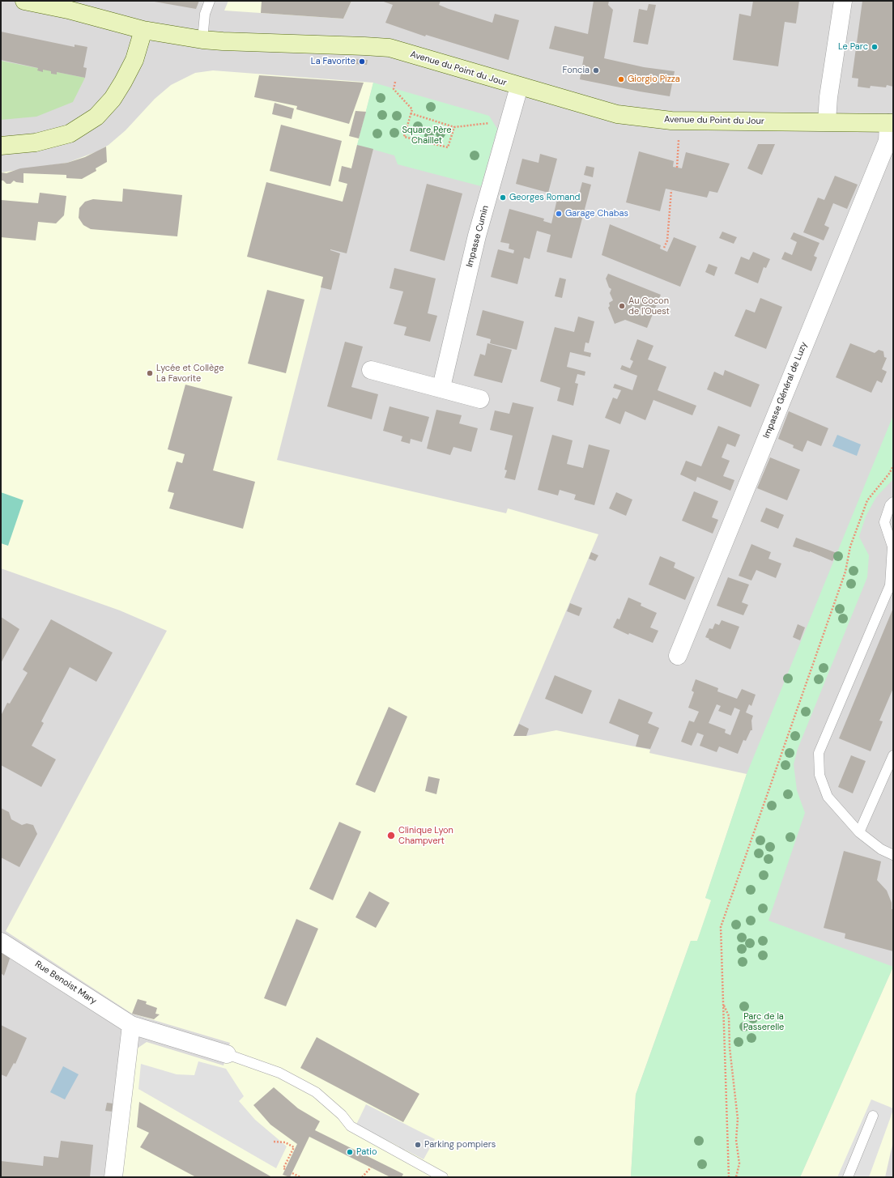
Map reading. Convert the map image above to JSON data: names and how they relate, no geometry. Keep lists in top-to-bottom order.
{
  "streets": {
    "main road": ["Avenue du Point du Jour"],
    "street": ["Impasse Cumin", "Impasse Général de Luzy", "Rue Benoist Mary"]
  },
  "crossings": [
    ["Avenue du Point du Jour", "Impasse Cumin"],
    ["Avenue du Point du Jour", "Impasse Général de Luzy"]
  ],
  "parks": ["Square Père Chaillet", "Parc de la Passerelle"],
  "places": [
    "Le Parc",
    "La Favorite",
    "Foncia",
    "Giorgio Pizza",
    "Georges Romand",
    "Garage Chabas",
    "Au Cocon de l'Ouest",
    "Lycée et Collège La Favorite",
    "Clinique Lyon Champvert",
    "Parking pompiers",
    "Patio"
  ]
}
